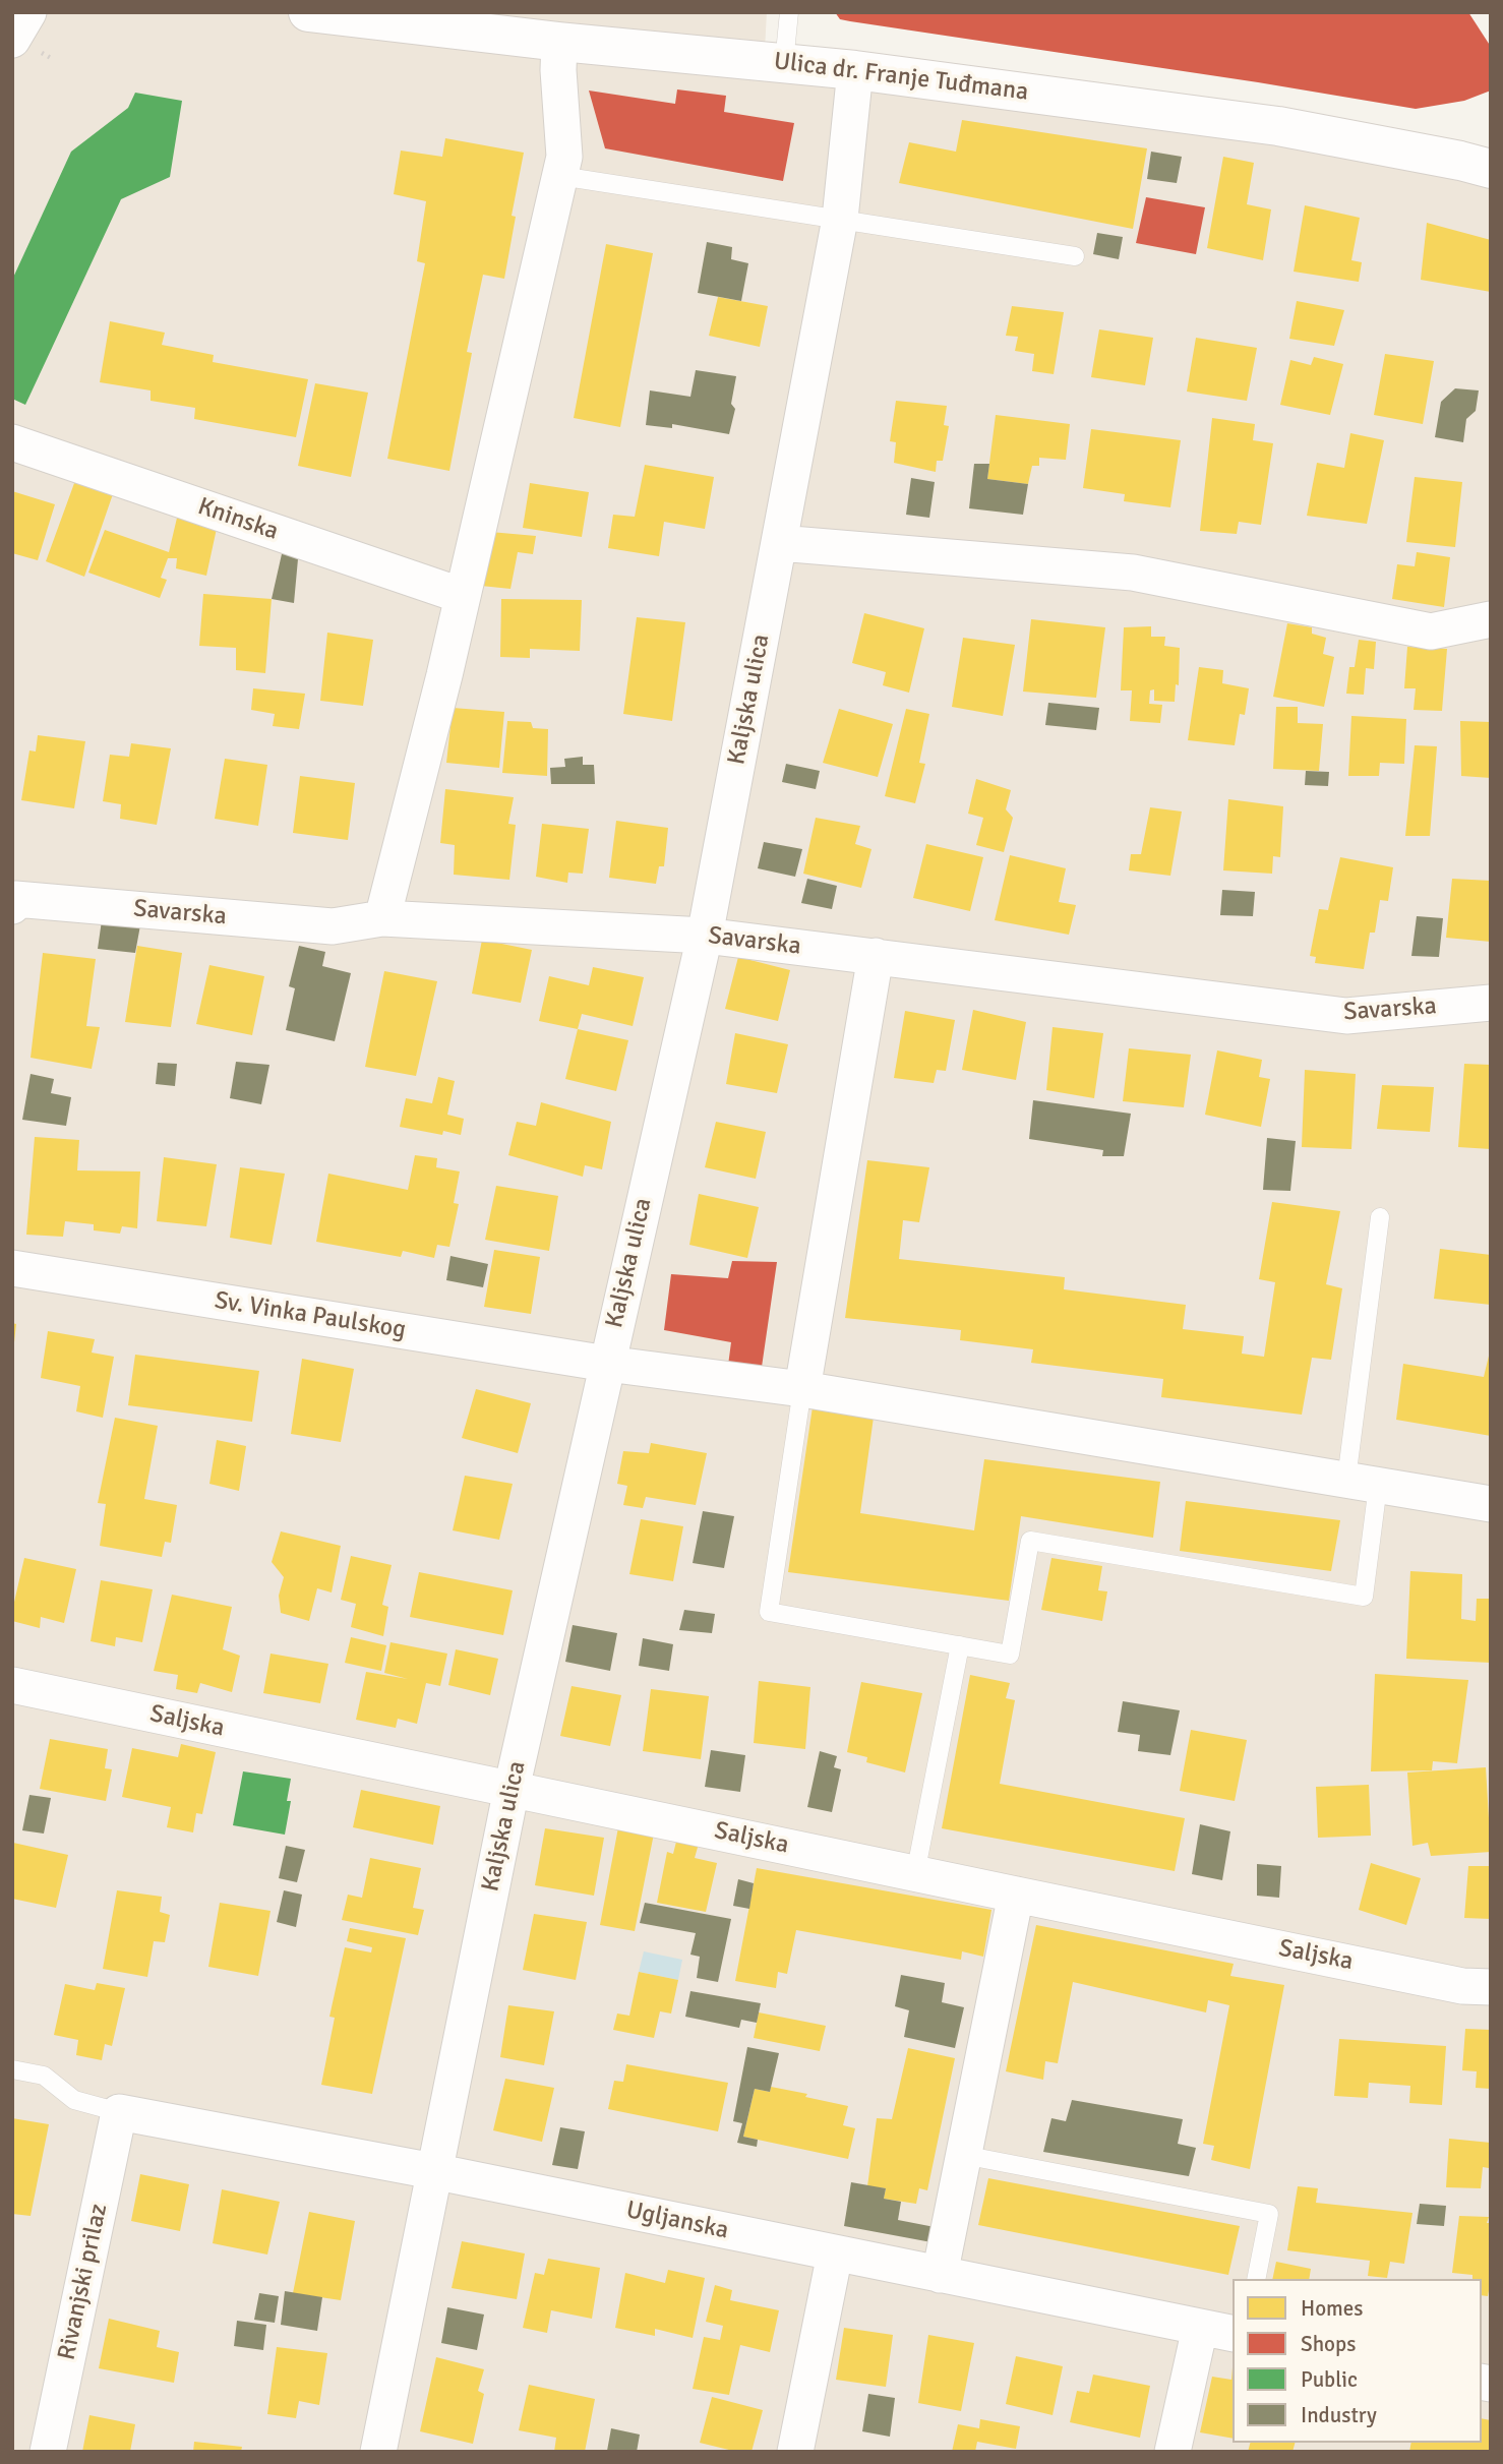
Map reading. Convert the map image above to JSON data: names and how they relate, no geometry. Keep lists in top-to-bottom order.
{
  "streets": {
    "main road": ["Ulica dr. Franje Tuđmana"],
    "street": [
      "Kninska",
      "Kaljska ulica",
      "Savarska",
      "Sv. Vinka Paulskog",
      "Saljska",
      "Ugljanska",
      "Rivanjski prilaz"
    ]
  },
  "crossings": [
    ["Ulica dr. Franje Tuđmana", "Kaljska ulica"],
    ["Kaljska ulica", "Savarska"],
    ["Kaljska ulica", "Sv. Vinka Paulskog"],
    ["Kaljska ulica", "Saljska"],
    ["Kaljska ulica", "Ugljanska"],
    ["Ugljanska", "Rivanjski prilaz"]
  ],
  "legend": [
    "Homes",
    "Shops",
    "Public",
    "Industry"
  ]
}
